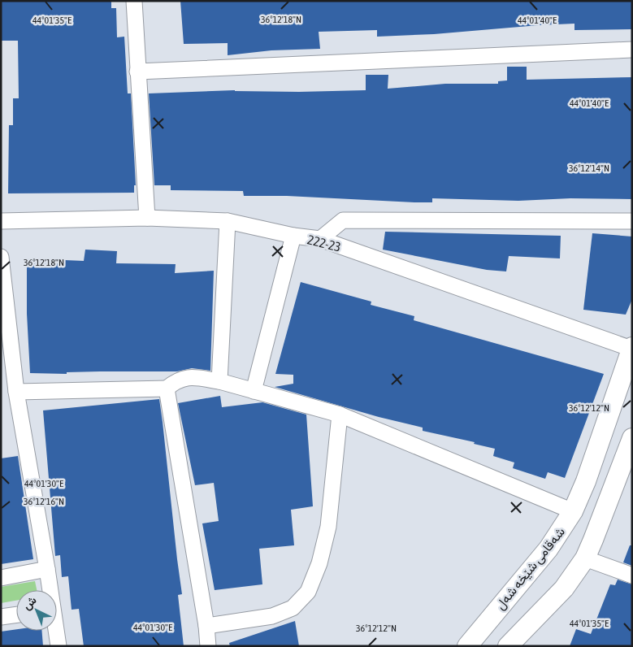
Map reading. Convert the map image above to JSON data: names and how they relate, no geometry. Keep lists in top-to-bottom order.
{
  "streets": {
    "street": ["222-23", "شەقامی شێخه‌ شه‌ل"]
  },
  "crossings": [
    ["222-23", "شەقامی شێخه‌ شه‌ل"]
  ],
  "north": "top left",
  "coordinates": [
    "36°12'18\"N",
    "44°01'40\"E",
    "44°01'35\"E",
    "36°12'14\"N",
    "36°12'12\"N",
    "44°01'30\"E",
    "36°12'16\"N"
  ]
}
